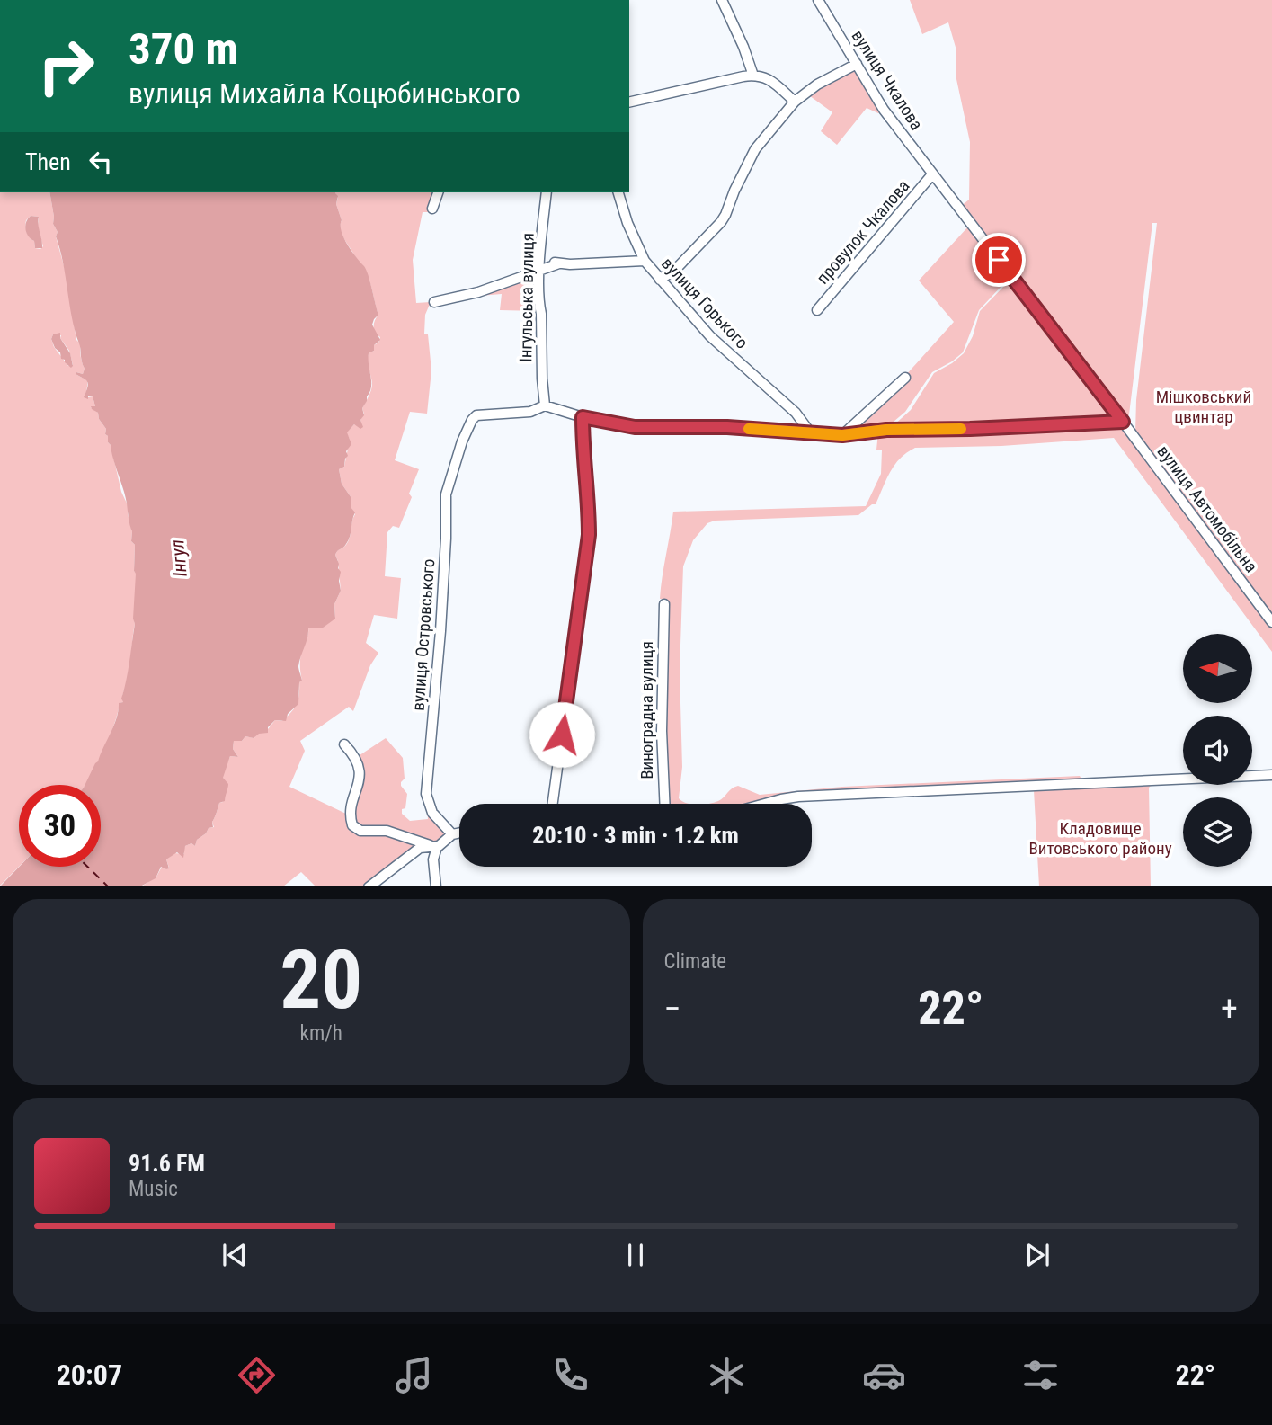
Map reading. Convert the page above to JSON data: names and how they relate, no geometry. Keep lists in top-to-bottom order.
{
  "streets": {
    "street": [
      "вулиця Чкалова",
      "провулок Чкалова",
      "Інгульська вулиця",
      "вулиця Горького",
      "вулиця Автомобільна",
      "вулиця Островського",
      "Виноградна вулиця"
    ]
  },
  "crossings": [
    ["вулиця Чкалова", "провулок Чкалова"],
    ["вулиця Чкалова", "вулиця Автомобільна"],
    ["провулок Чкалова", "вулиця Автомобільна"],
    ["Інгульська вулиця", "вулиця Островського"]
  ],
  "water": ["Інгул"],
  "parks": ["Мішковський цвинтар", "Кладовище Витовського району"],
  "north": "left",
  "page": {
    "turn": ["370 m", "вулиця Михайла Коцюбинського"],
    "then": "Then",
    "limit": "30",
    "trip": "20:10 · 3 min · 1.2 km",
    "tile": [
      ["20", "km/h"],
      "Climate"
    ],
    "heat": ["−", "22°", "+"],
    "song": ["91.6 FM", "Music"],
    "tabs": ["20:07", "22°"]
  }
}
